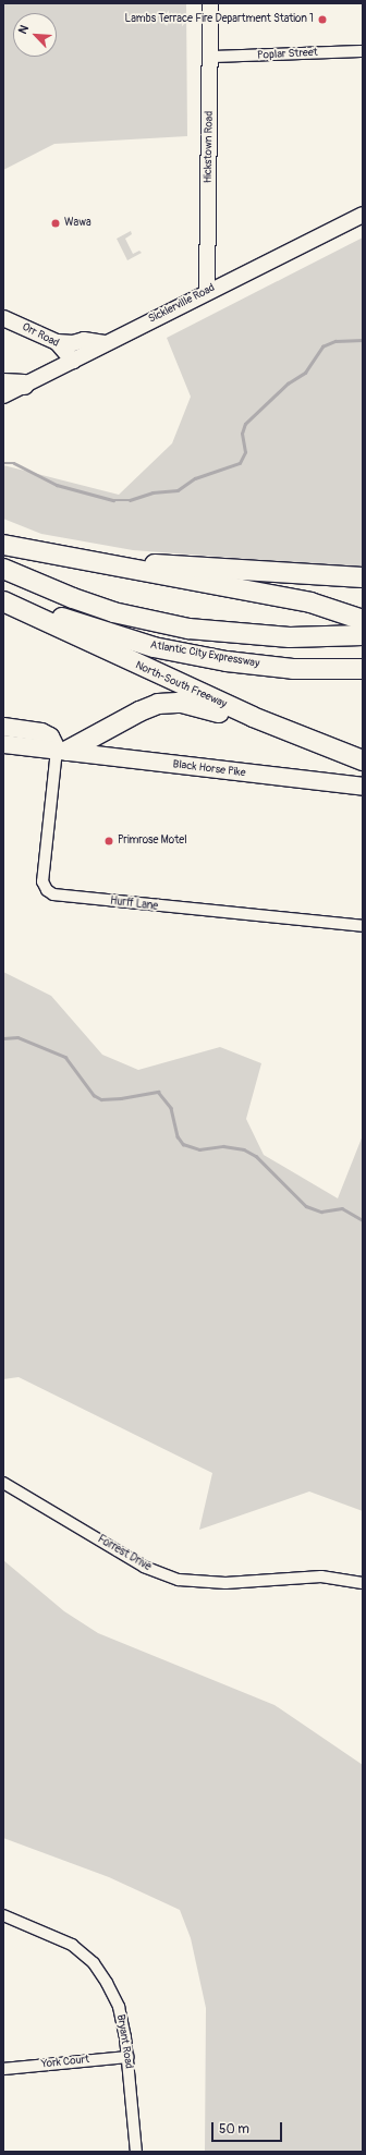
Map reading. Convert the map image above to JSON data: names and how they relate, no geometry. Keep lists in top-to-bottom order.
{
  "streets": {
    "highway": ["Atlantic City Expressway", "North-South Freeway"],
    "main road": [
      "Hickstown Road",
      "Sicklerville Road",
      "Orr Road",
      "Black Horse Pike"
    ],
    "street": [
      "Poplar Street",
      "Hurff Lane",
      "Forrest Drive",
      "Bryant Road",
      "York Court"
    ]
  },
  "crossings": [
    ["Poplar Street", "Hickstown Road"],
    ["Hickstown Road", "Sicklerville Road"],
    ["Sicklerville Road", "Orr Road"],
    ["Black Horse Pike", "Hurff Lane"],
    ["Bryant Road", "York Court"]
  ],
  "places": ["Lambs Terrace Fire Department Station 1", "Wawa", "Primrose Motel"],
  "scale_bar": "50 m",
  "north": "top left"
}
